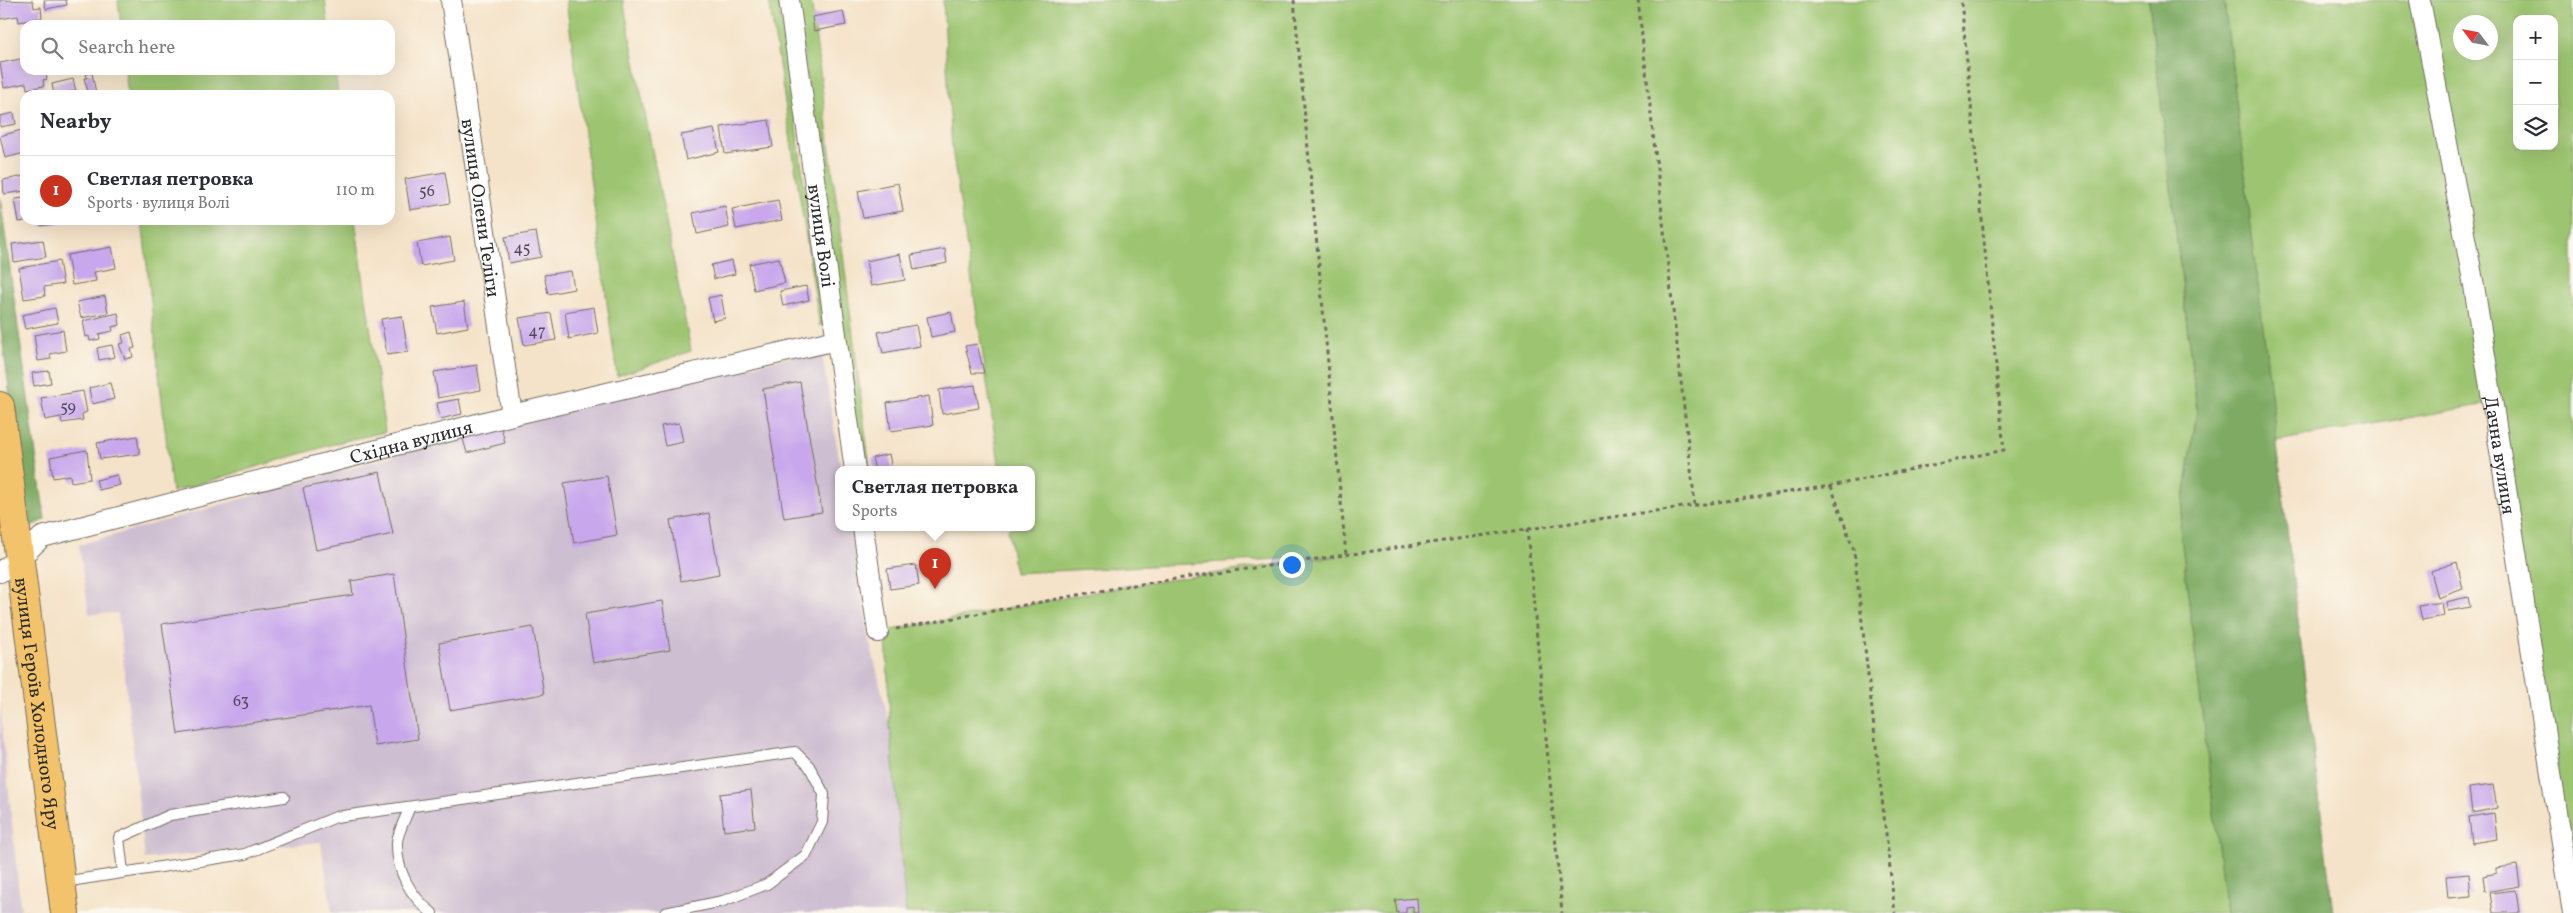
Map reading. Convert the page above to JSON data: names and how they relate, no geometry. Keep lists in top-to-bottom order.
{
  "streets": {
    "main road": ["вулиця Героїв Холодного Яру"],
    "street": [
      "вулиця Олени Теліги",
      "вулиця Волі",
      "Східна вулиця",
      "Дачна вулиця"
    ]
  },
  "crossings": [
    ["вулиця Олени Теліги", "Східна вулиця"],
    ["вулиця Волі", "Східна вулиця"],
    ["Східна вулиця", "вулиця Героїв Холодного Яру"]
  ],
  "house_numbers": [
    "56",
    "45",
    "47",
    "59",
    "63"
  ],
  "north": "top left",
  "page": {
    "map_buttons": ["+", "−"],
    "search": "Search here",
    "heading": "Nearby",
    "list": [
      {
        "mark": "1",
        "name": "Светлая петровка",
        "note": "Sports · вулиця Волі",
        "value": "110 m"
      }
    ],
    "popup": ["Светлая петровка", "Sports"],
    "pins": "1"
  }
}
